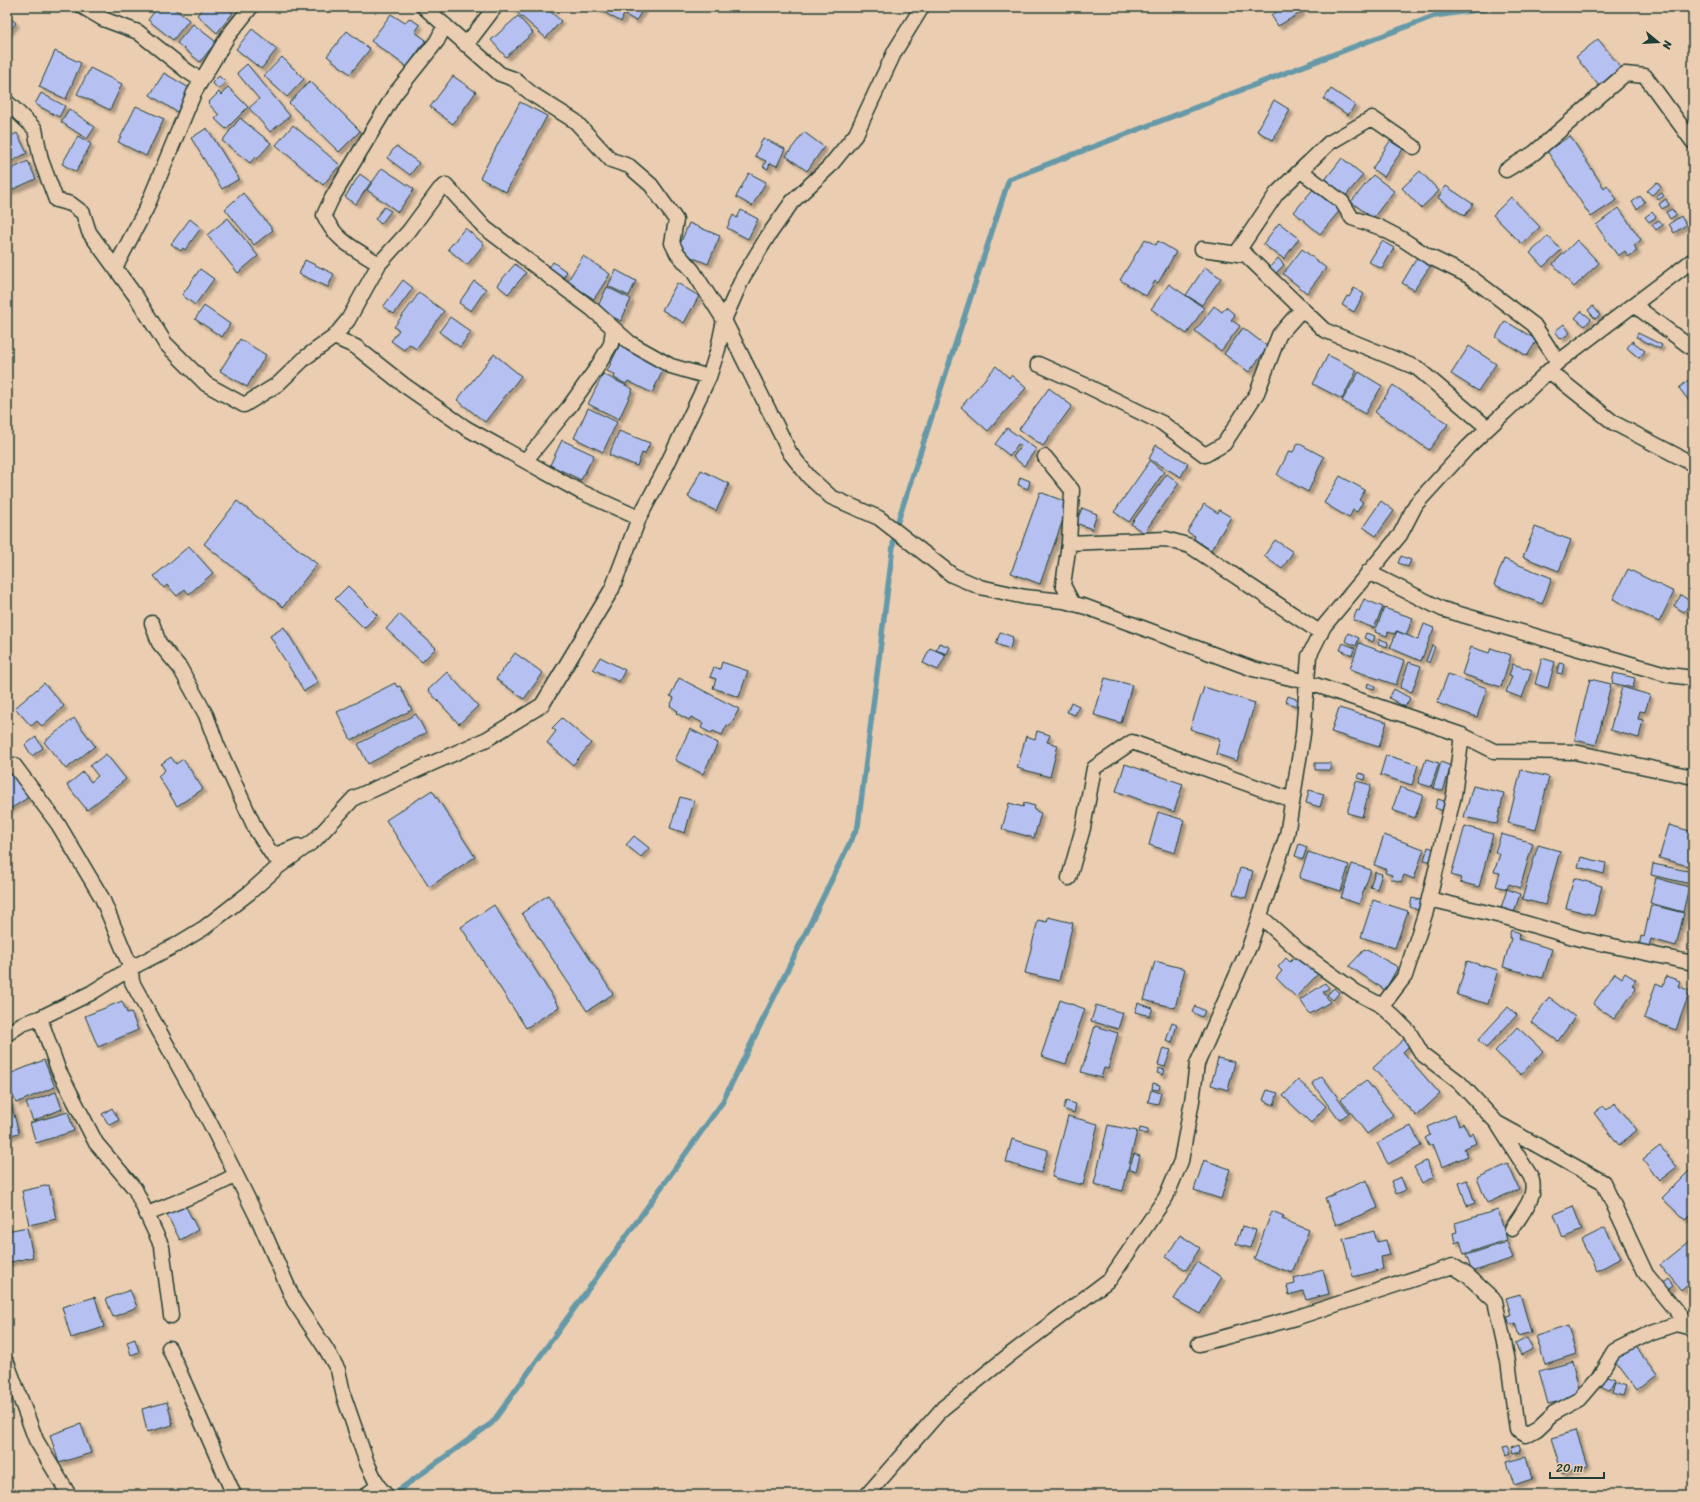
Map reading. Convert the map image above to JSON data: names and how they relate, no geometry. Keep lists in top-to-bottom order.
{
  "scale_bar": "20 m",
  "north": "right"
}
